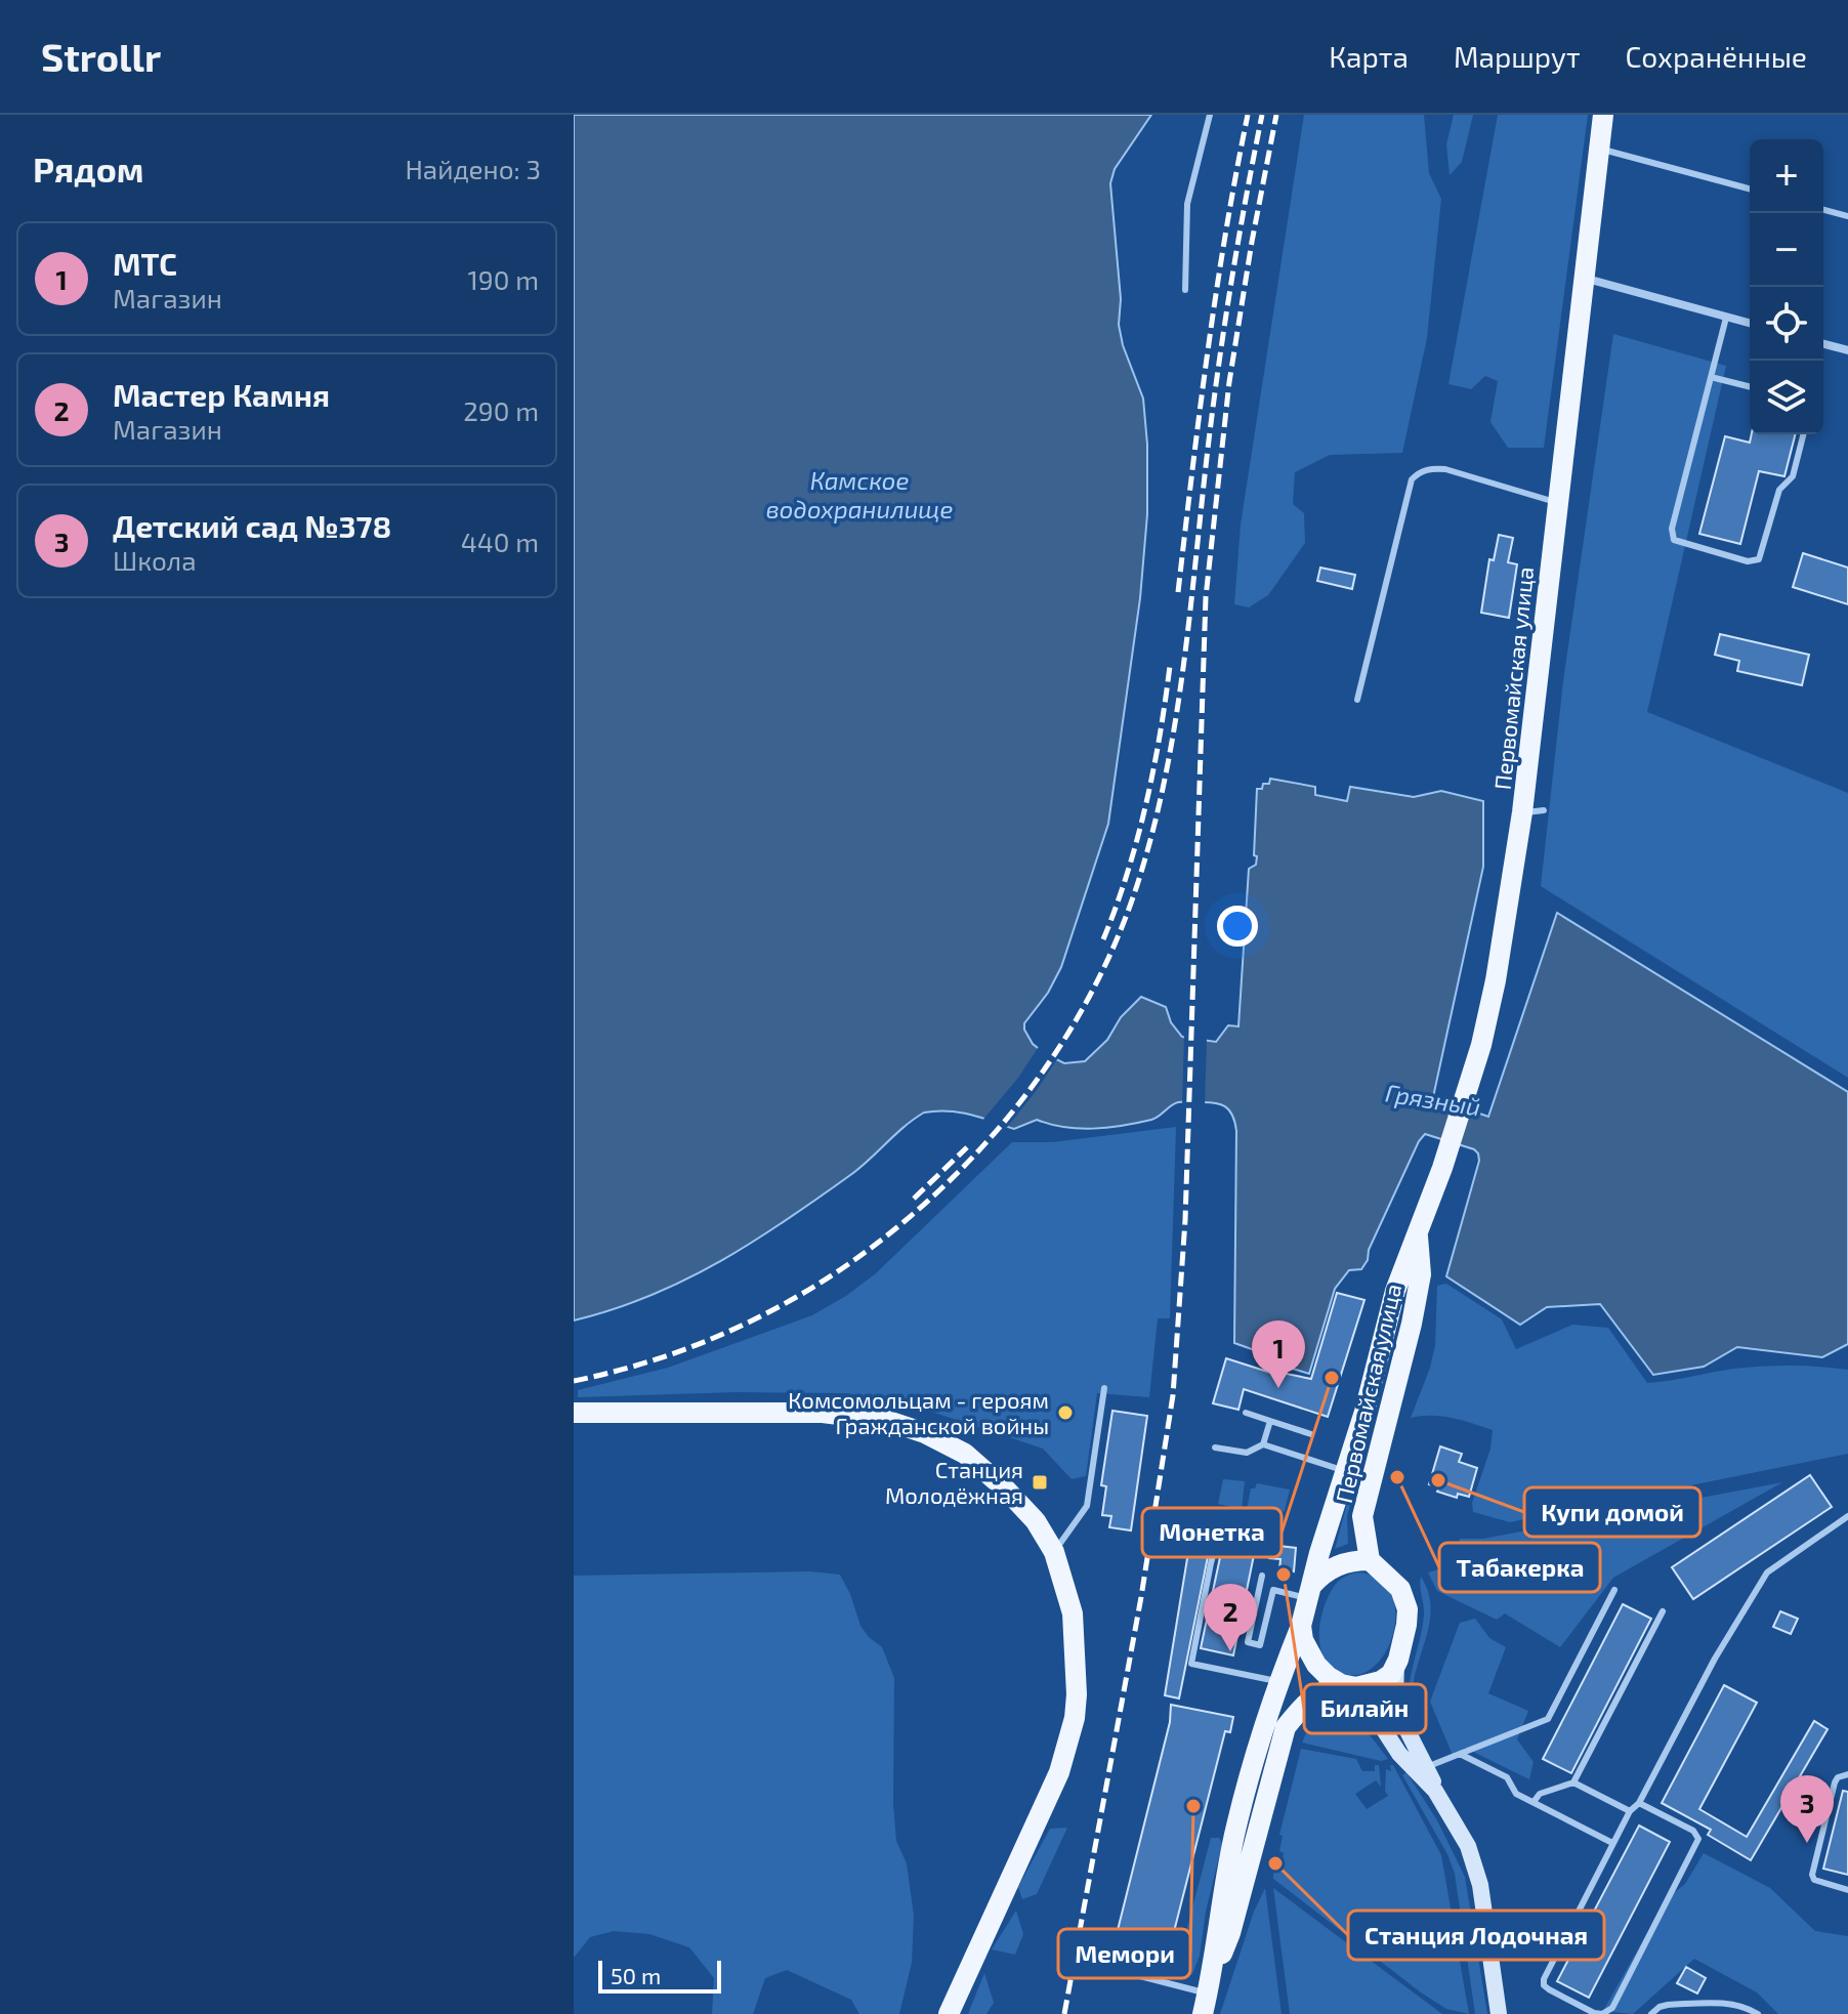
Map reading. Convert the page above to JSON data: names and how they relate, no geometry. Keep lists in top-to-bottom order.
{
  "streets": {
    "main road": ["Первомайская улица"]
  },
  "water": ["Камское водохранилище", "Грязный"],
  "places": {
    "other": [
      "Монетка",
      "Комсомольцам - героям Гражданской войны",
      "Табакерка",
      "Купи домой",
      "Билайн",
      "Мемори",
      "Станция Лодочная"
    ],
    "transit": ["Станция Молодёжная"]
  },
  "scale_bar": "50 m",
  "page": {
    "header": "Strollr",
    "nav": ["Карта", "Маршрут", "Сохранённые"],
    "heading": ["Рядом", "Найдено: 3"],
    "map_buttons": ["+", "−"],
    "list": [
      {
        "mark": "1",
        "name": "МТС",
        "note": "Магазин",
        "value": "190 m"
      },
      {
        "mark": "2",
        "name": "Мастер Камня",
        "note": "Магазин",
        "value": "290 m"
      },
      {
        "mark": "3",
        "name": "Детский сад №378",
        "note": "Школа",
        "value": "440 m"
      }
    ],
    "pins": ["1", "2", "3"],
    "scale": "50 m"
  }
}
